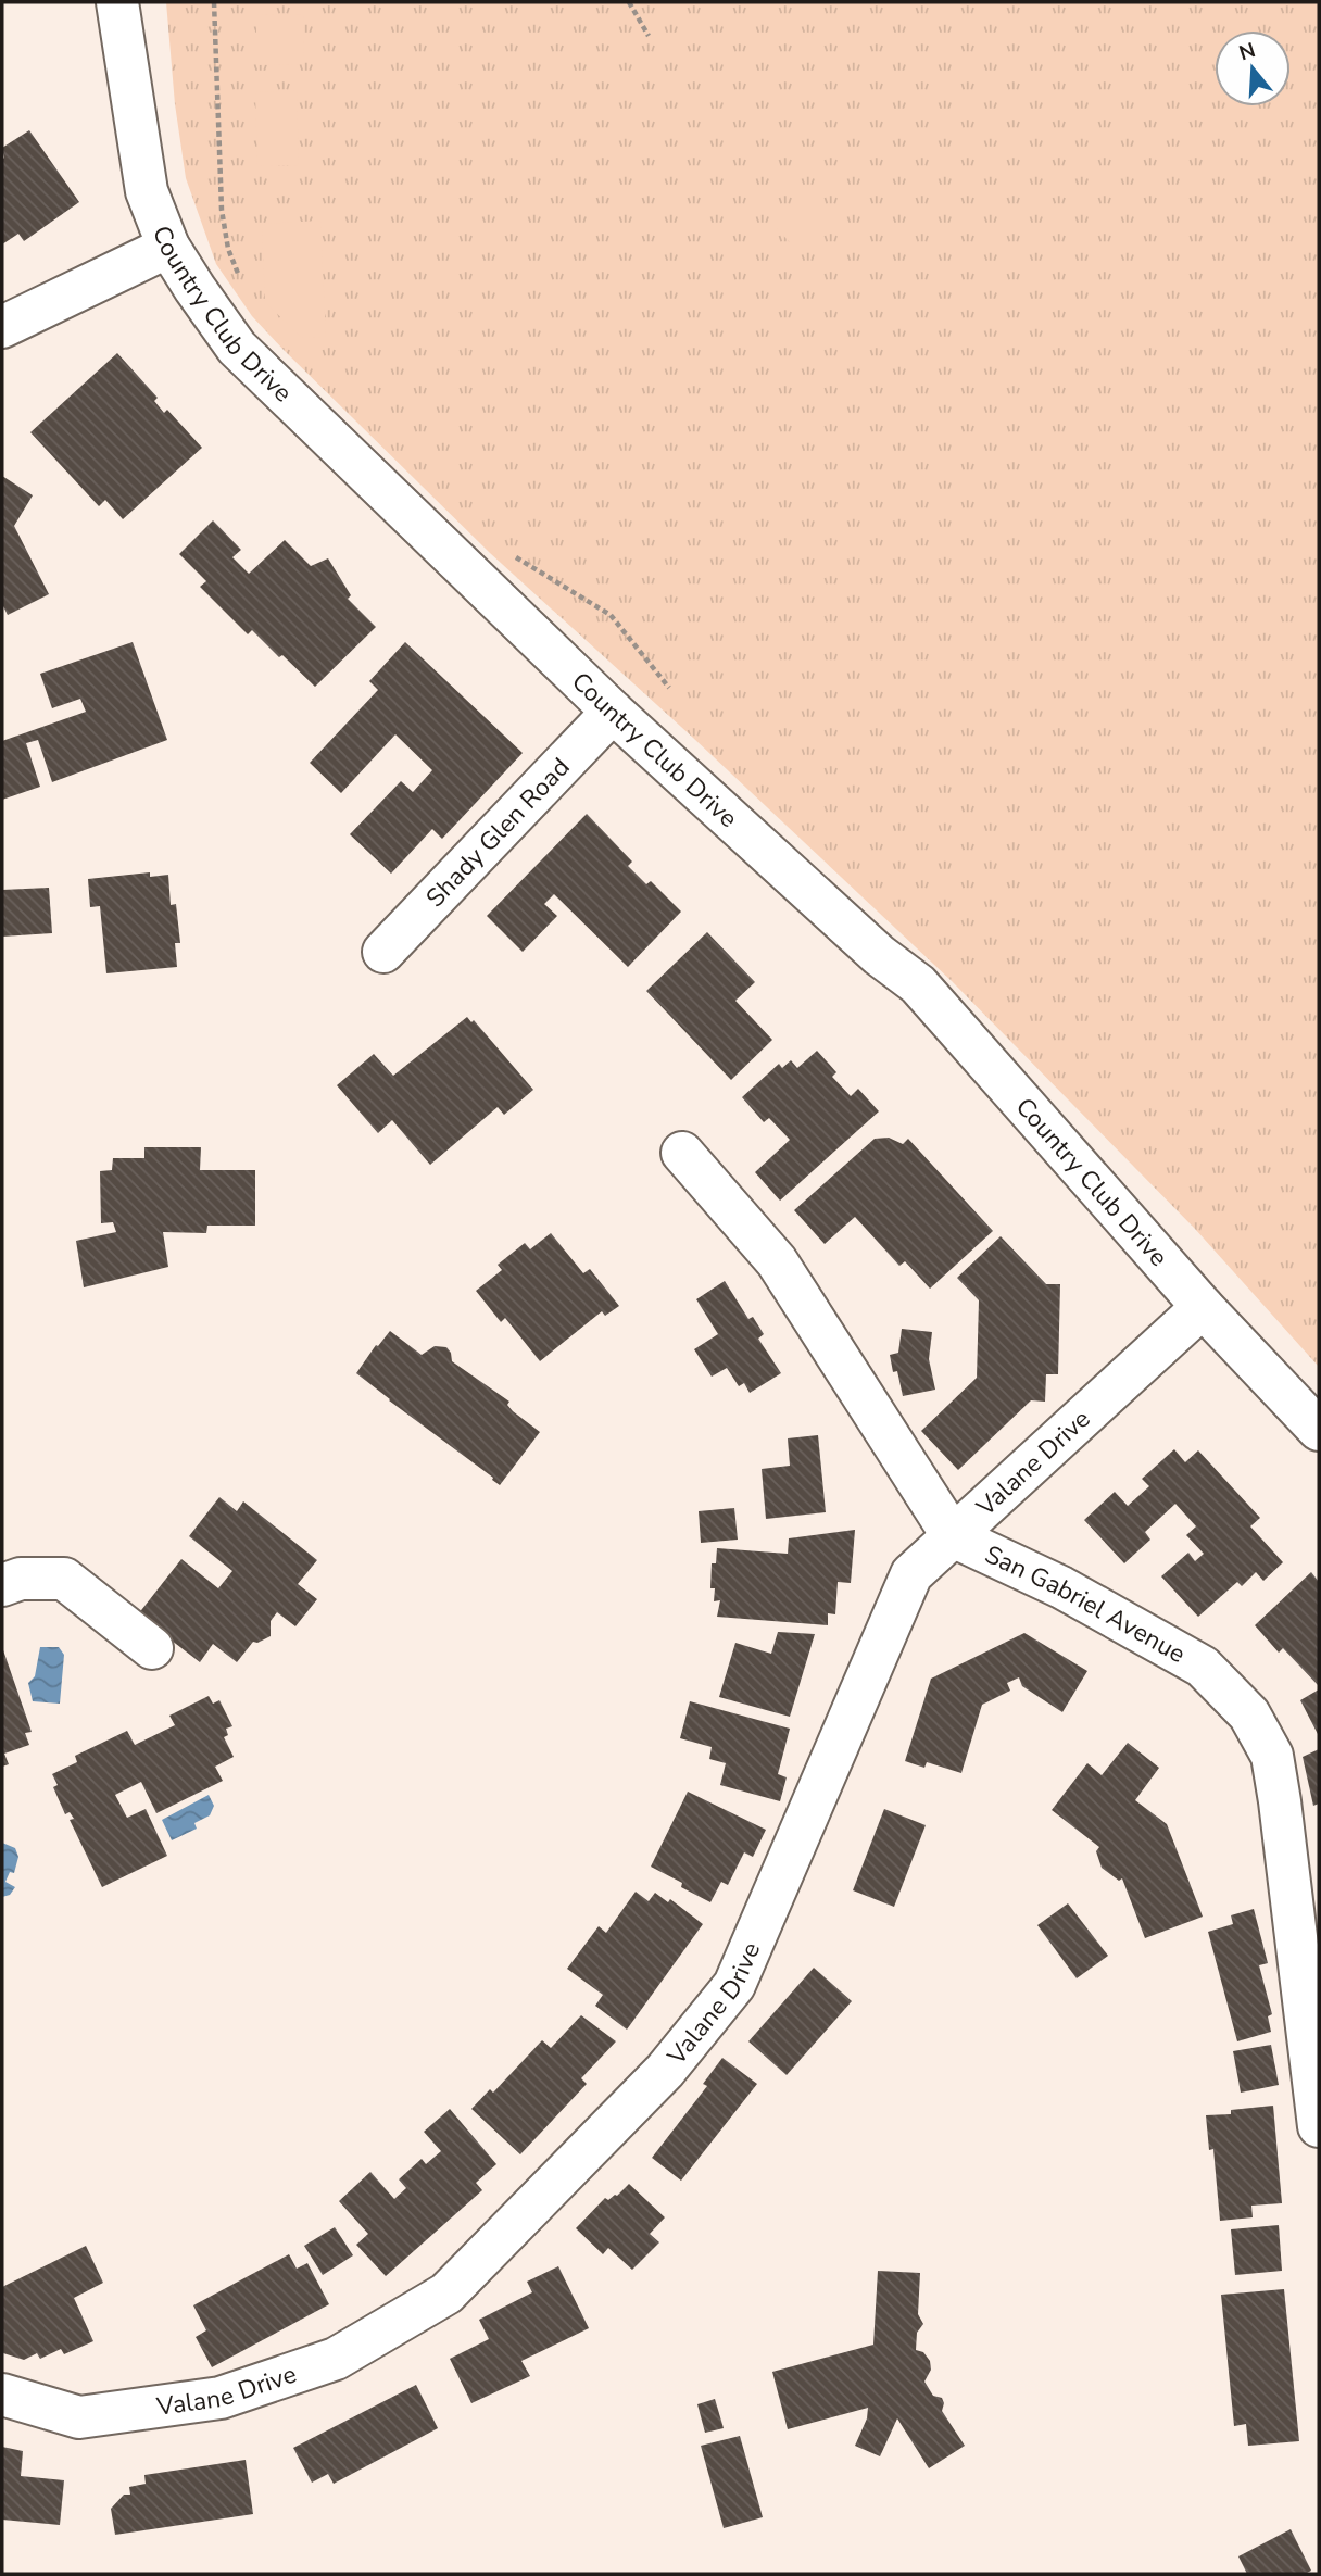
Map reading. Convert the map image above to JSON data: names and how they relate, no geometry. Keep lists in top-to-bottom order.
{
  "streets": {
    "street": [
      "Country Club Drive",
      "Shady Glen Road",
      "Valane Drive",
      "San Gabriel Avenue"
    ]
  },
  "crossings": [
    ["Country Club Drive", "Shady Glen Road"],
    ["Country Club Drive", "Valane Drive"],
    ["Valane Drive", "San Gabriel Avenue"]
  ],
  "north": "top"
}
